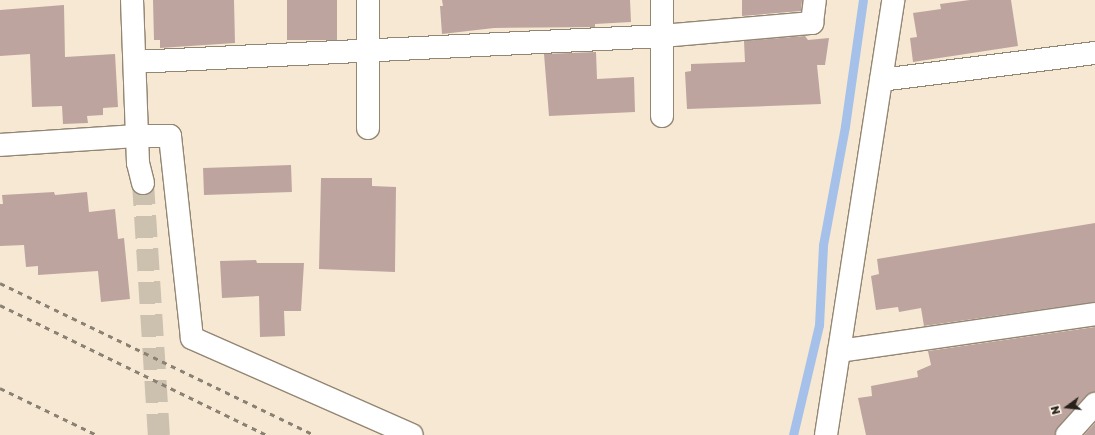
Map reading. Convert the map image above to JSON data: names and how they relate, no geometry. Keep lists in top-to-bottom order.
{
  "north": "left"
}
